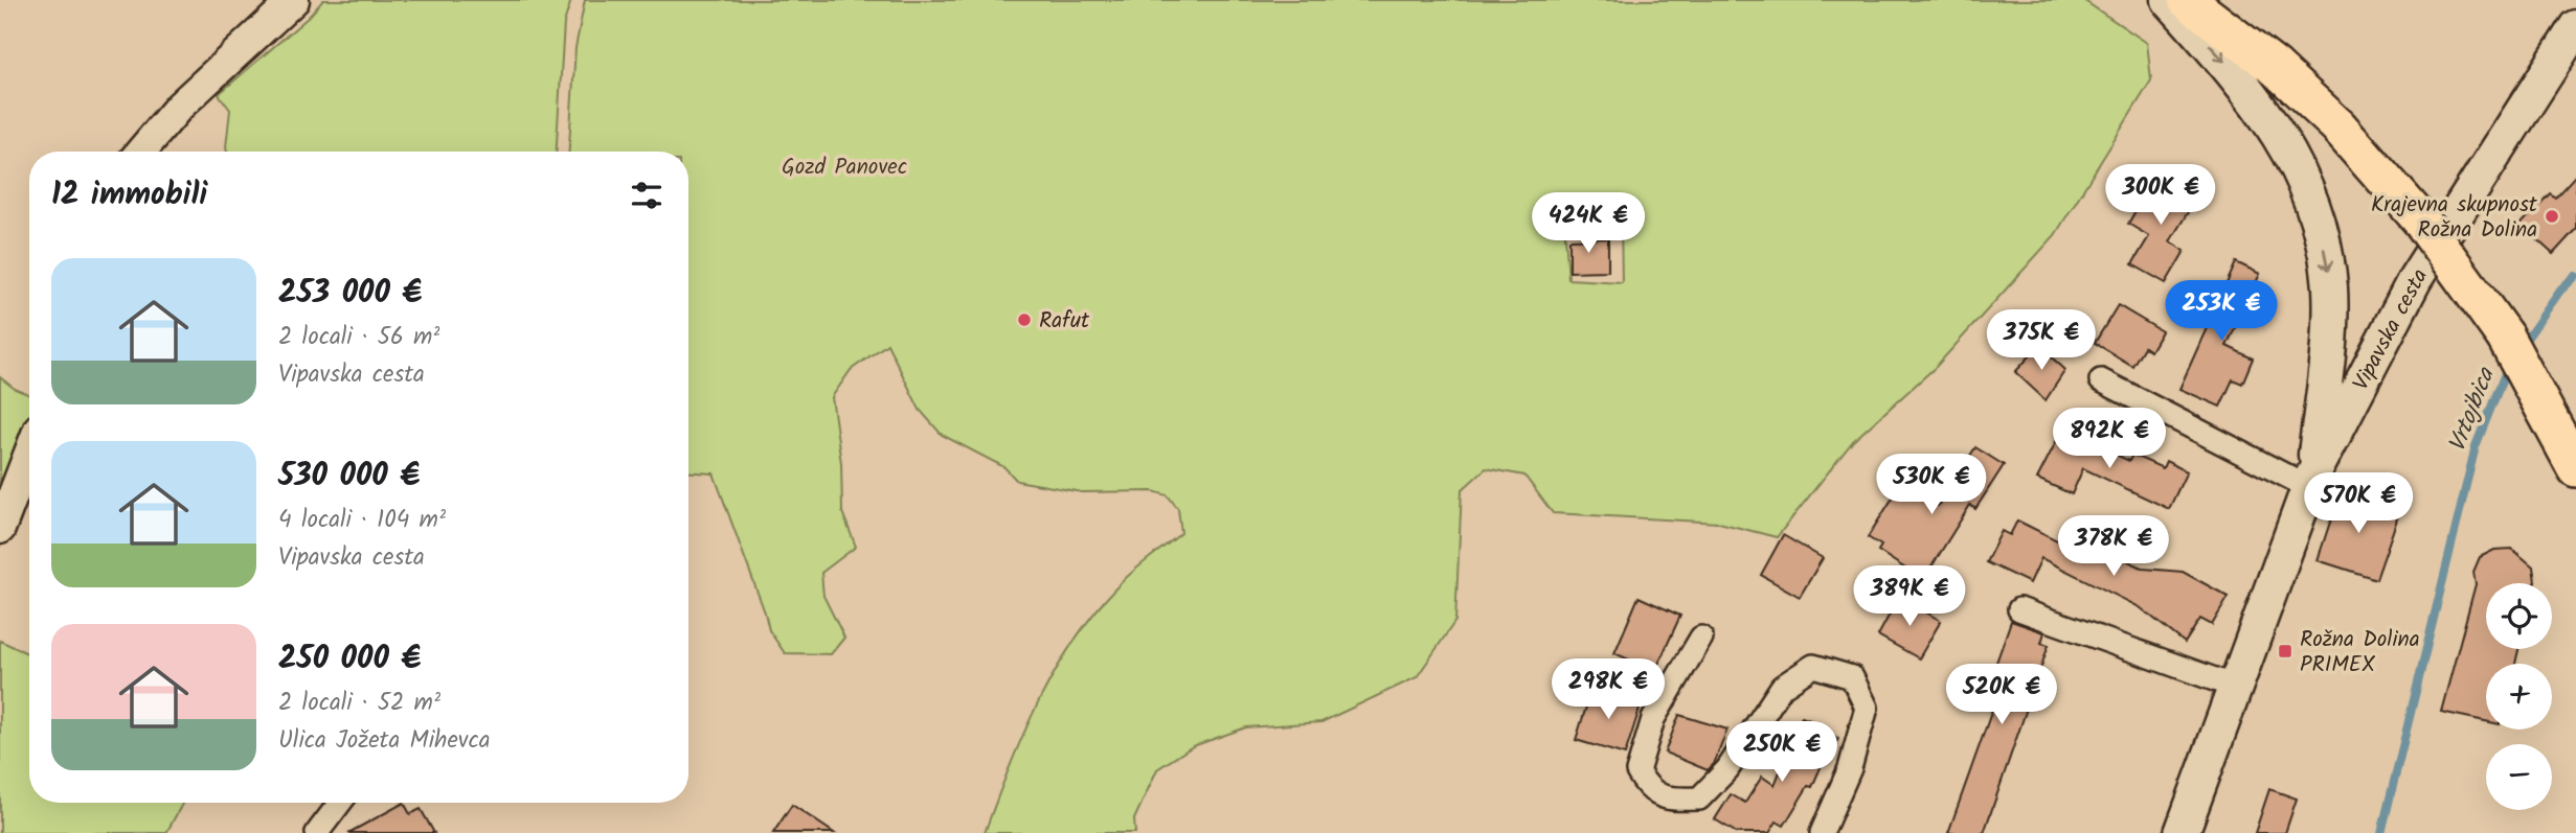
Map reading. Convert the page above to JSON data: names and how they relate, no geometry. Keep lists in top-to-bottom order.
{
  "streets": {
    "main road": ["Vipavska cesta"]
  },
  "water": ["Vrtojbica"],
  "parks": ["Gozd Panovec"],
  "places": {
    "other": ["Krajevna skupnost Rožna Dolina", "Rafut"],
    "transit": ["Rožna Dolina PRIMEX"]
  },
  "page": {
    "heading": "12 immobili",
    "price": [
      "300K €",
      "424K €",
      "253K €",
      "375K €",
      "892K €",
      "530K €",
      "570K €",
      "378K €",
      "389K €",
      "298K €",
      "520K €",
      "250K €"
    ],
    "list": [
      {
        "name": "253 000 €",
        "note": "2 locali · 56 m² · Vipavska cesta"
      },
      {
        "name": "530 000 €",
        "note": "4 locali · 104 m² · Vipavska cesta"
      },
      {
        "name": "250 000 €",
        "note": "2 locali · 52 m² · Ulica Jožeta Mihevca"
      }
    ],
    "map_buttons": ["+", "−"]
  }
}
